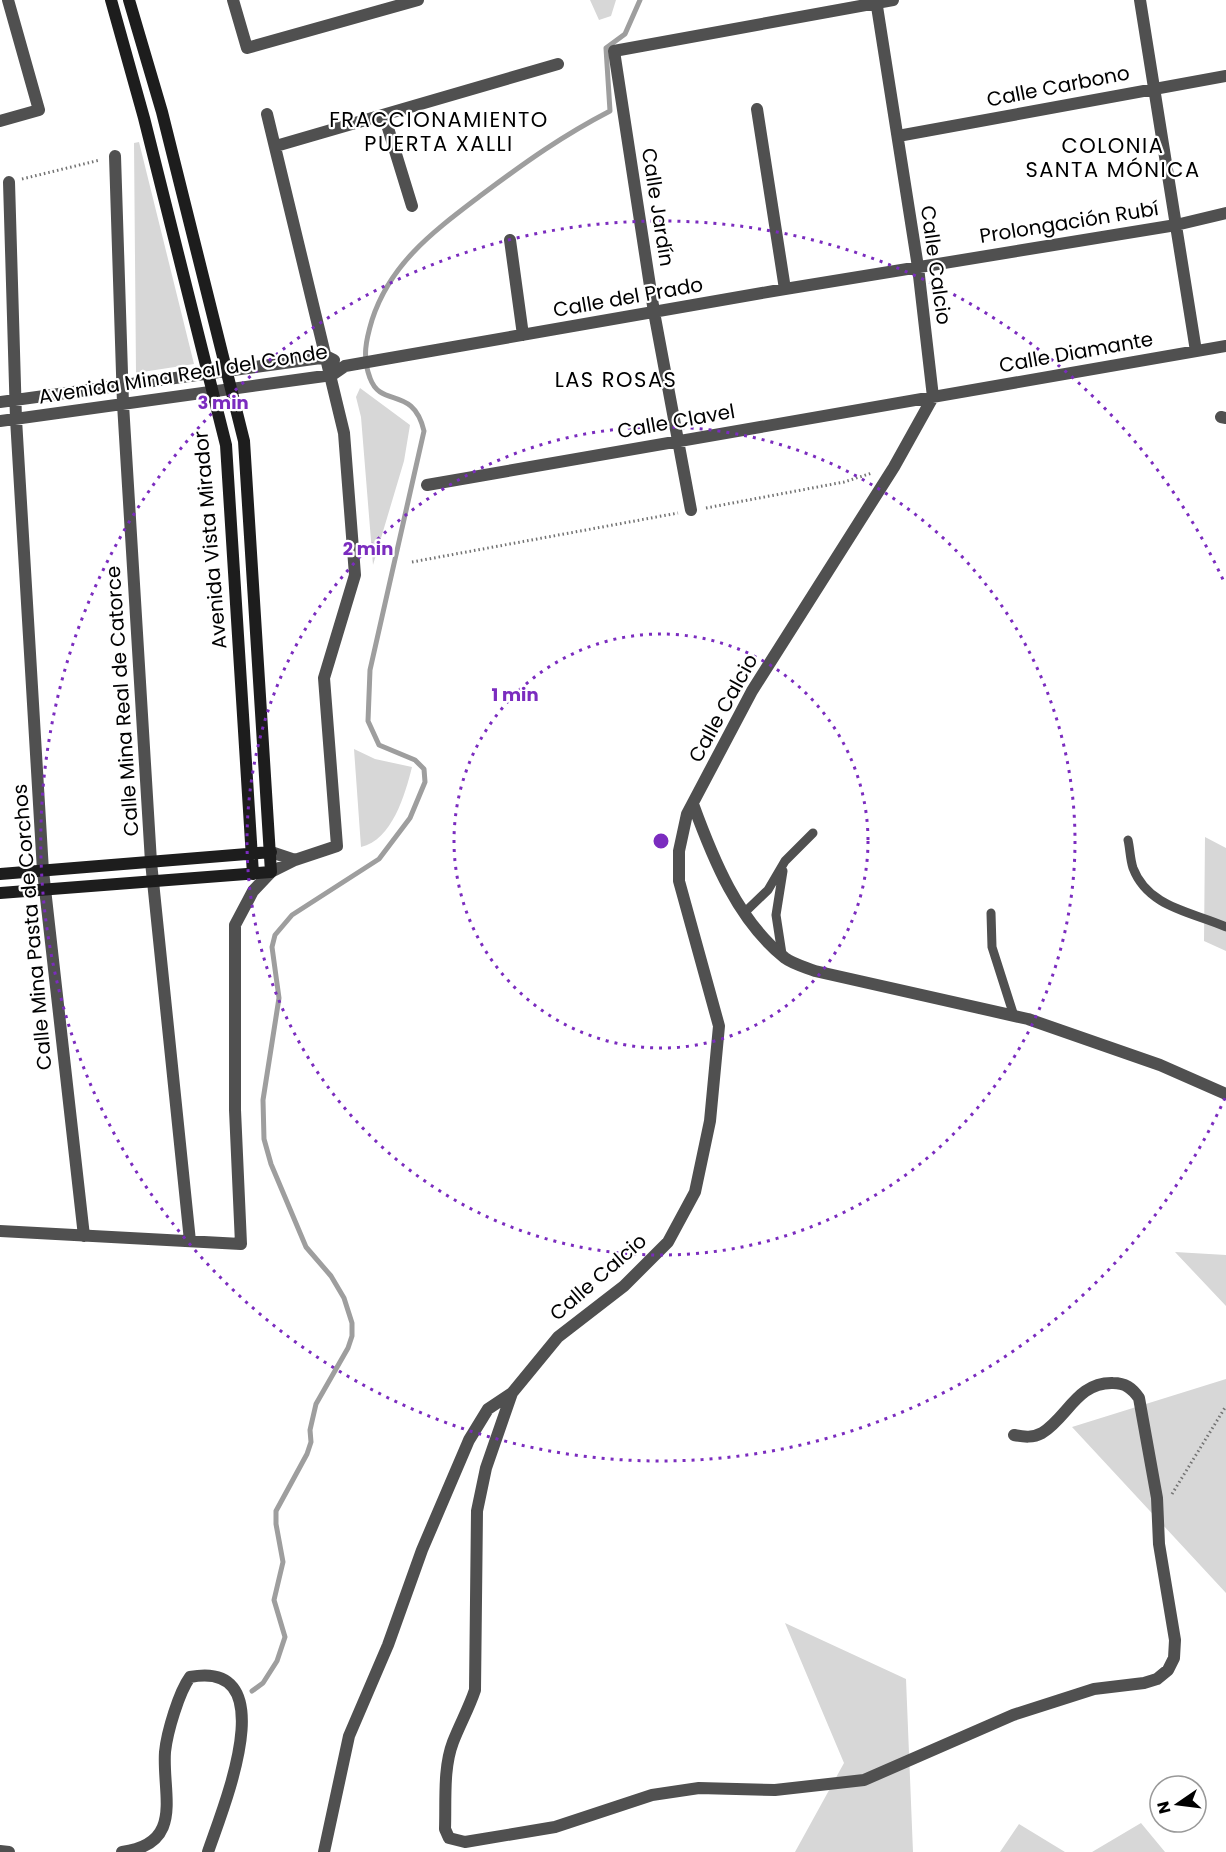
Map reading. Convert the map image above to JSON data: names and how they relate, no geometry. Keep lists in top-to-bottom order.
{
  "streets": {
    "street": [
      "Calle Carbono",
      "Calle Jardín",
      "Prolongación Rubí",
      "Calle Calcio",
      "Calle del Prado",
      "Calle Diamante",
      "Avenida Mina Real del Conde",
      "Calle Clavel",
      "Avenida Vista Mirador",
      "Calle Mina Real de Catorce",
      "Calle Mina Pasta de Corchos"
    ]
  },
  "crossings": [
    ["Calle Carbono", "Calle Calcio"],
    ["Calle Jardín", "Calle Calcio"],
    ["Calle Jardín", "Calle del Prado"],
    ["Calle Jardín", "Calle Clavel"],
    ["Prolongación Rubí", "Calle Calcio"],
    ["Prolongación Rubí", "Calle del Prado"],
    ["Calle Calcio", "Calle del Prado"],
    ["Calle Calcio", "Calle Diamante"],
    ["Calle Calcio", "Calle Clavel"],
    ["Calle del Prado", "Avenida Mina Real del Conde"],
    ["Calle Diamante", "Calle Clavel"],
    ["Avenida Mina Real del Conde", "Avenida Vista Mirador"],
    ["Avenida Mina Real del Conde", "Calle Mina Real de Catorce"],
    ["Avenida Mina Real del Conde", "Calle Mina Pasta de Corchos"]
  ],
  "districts": ["FRACCIONAMIENTO PUERTA XALLI", "COLONIA SANTA MÓNICA", "LAS ROSAS"],
  "north": "left",
  "rings": ["3 min", "2 min", "1 min"]
}
